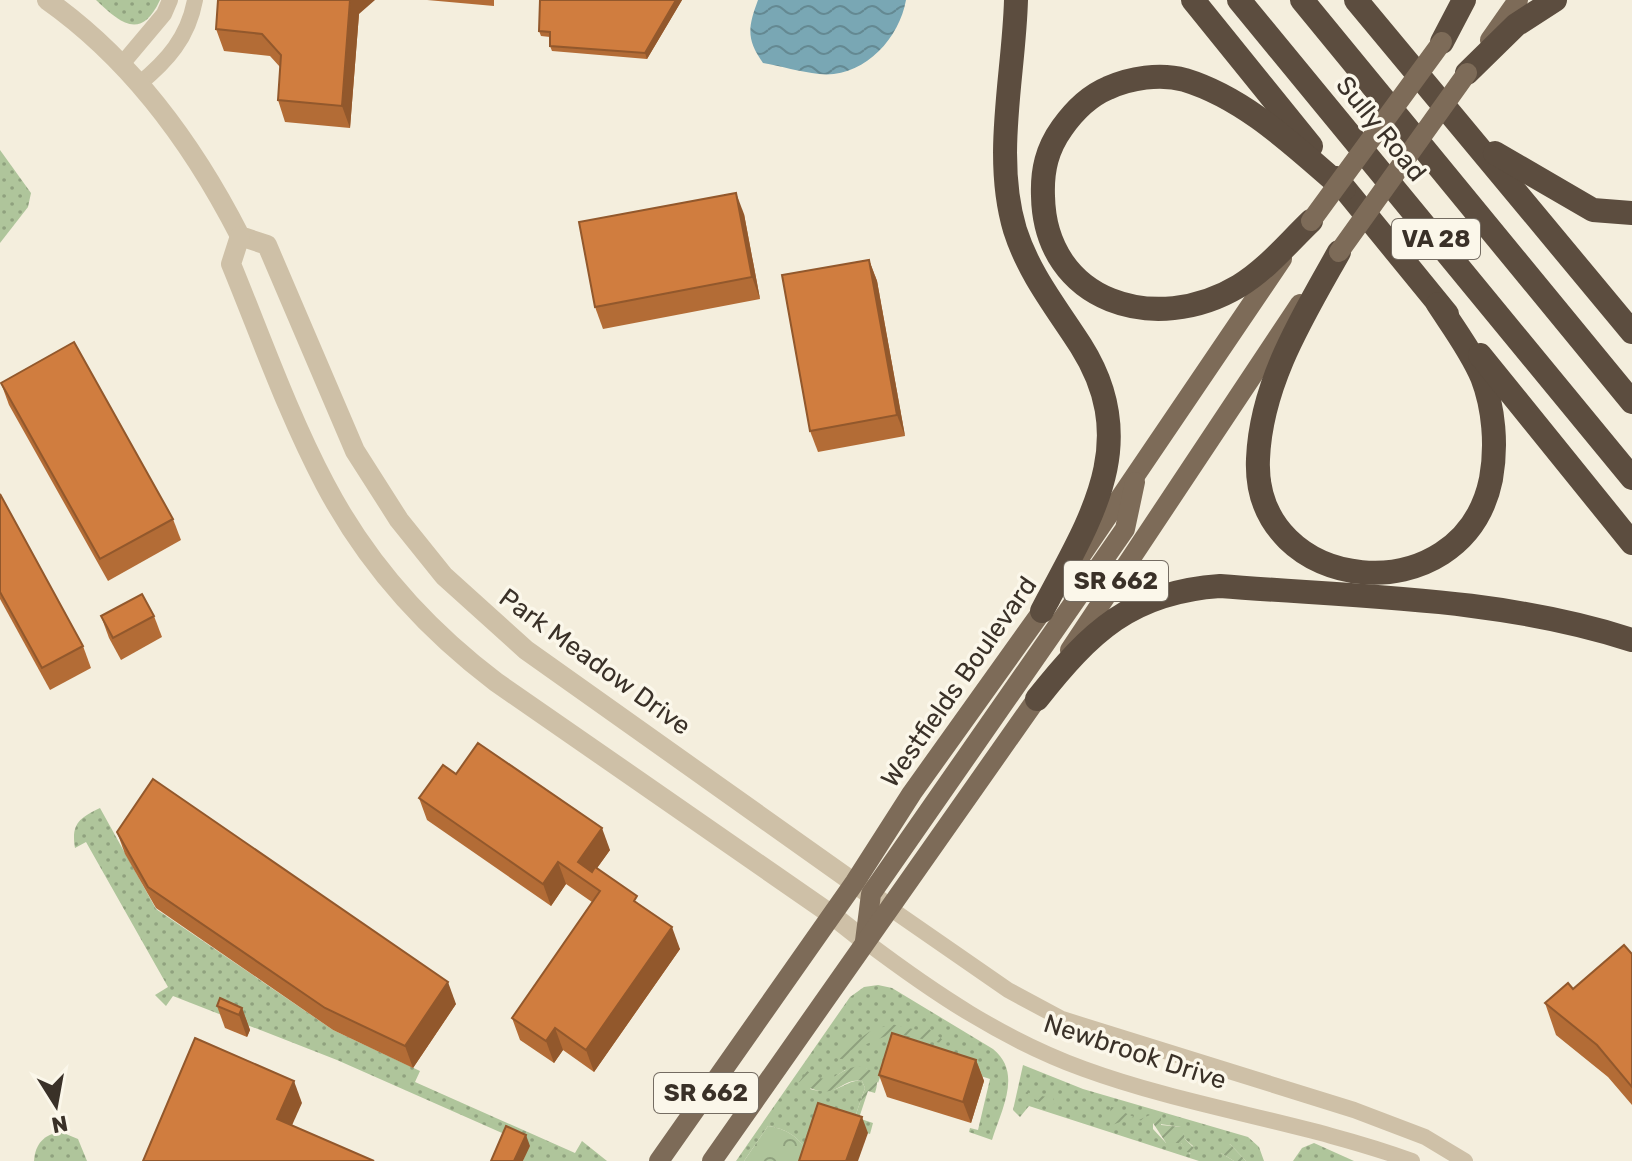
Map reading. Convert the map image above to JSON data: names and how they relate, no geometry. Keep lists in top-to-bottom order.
{
  "streets": {
    "highway": ["Sully Road", "VA 28"],
    "main road": ["SR 662", "Westfields Boulevard"],
    "street": ["Park Meadow Drive", "Newbrook Drive"]
  },
  "crossings": [
    ["SR 662", "Newbrook Drive"],
    ["Park Meadow Drive", "Westfields Boulevard"],
    ["Park Meadow Drive", "Newbrook Drive"],
    ["Westfields Boulevard", "Newbrook Drive"]
  ],
  "north": "bottom"
}
